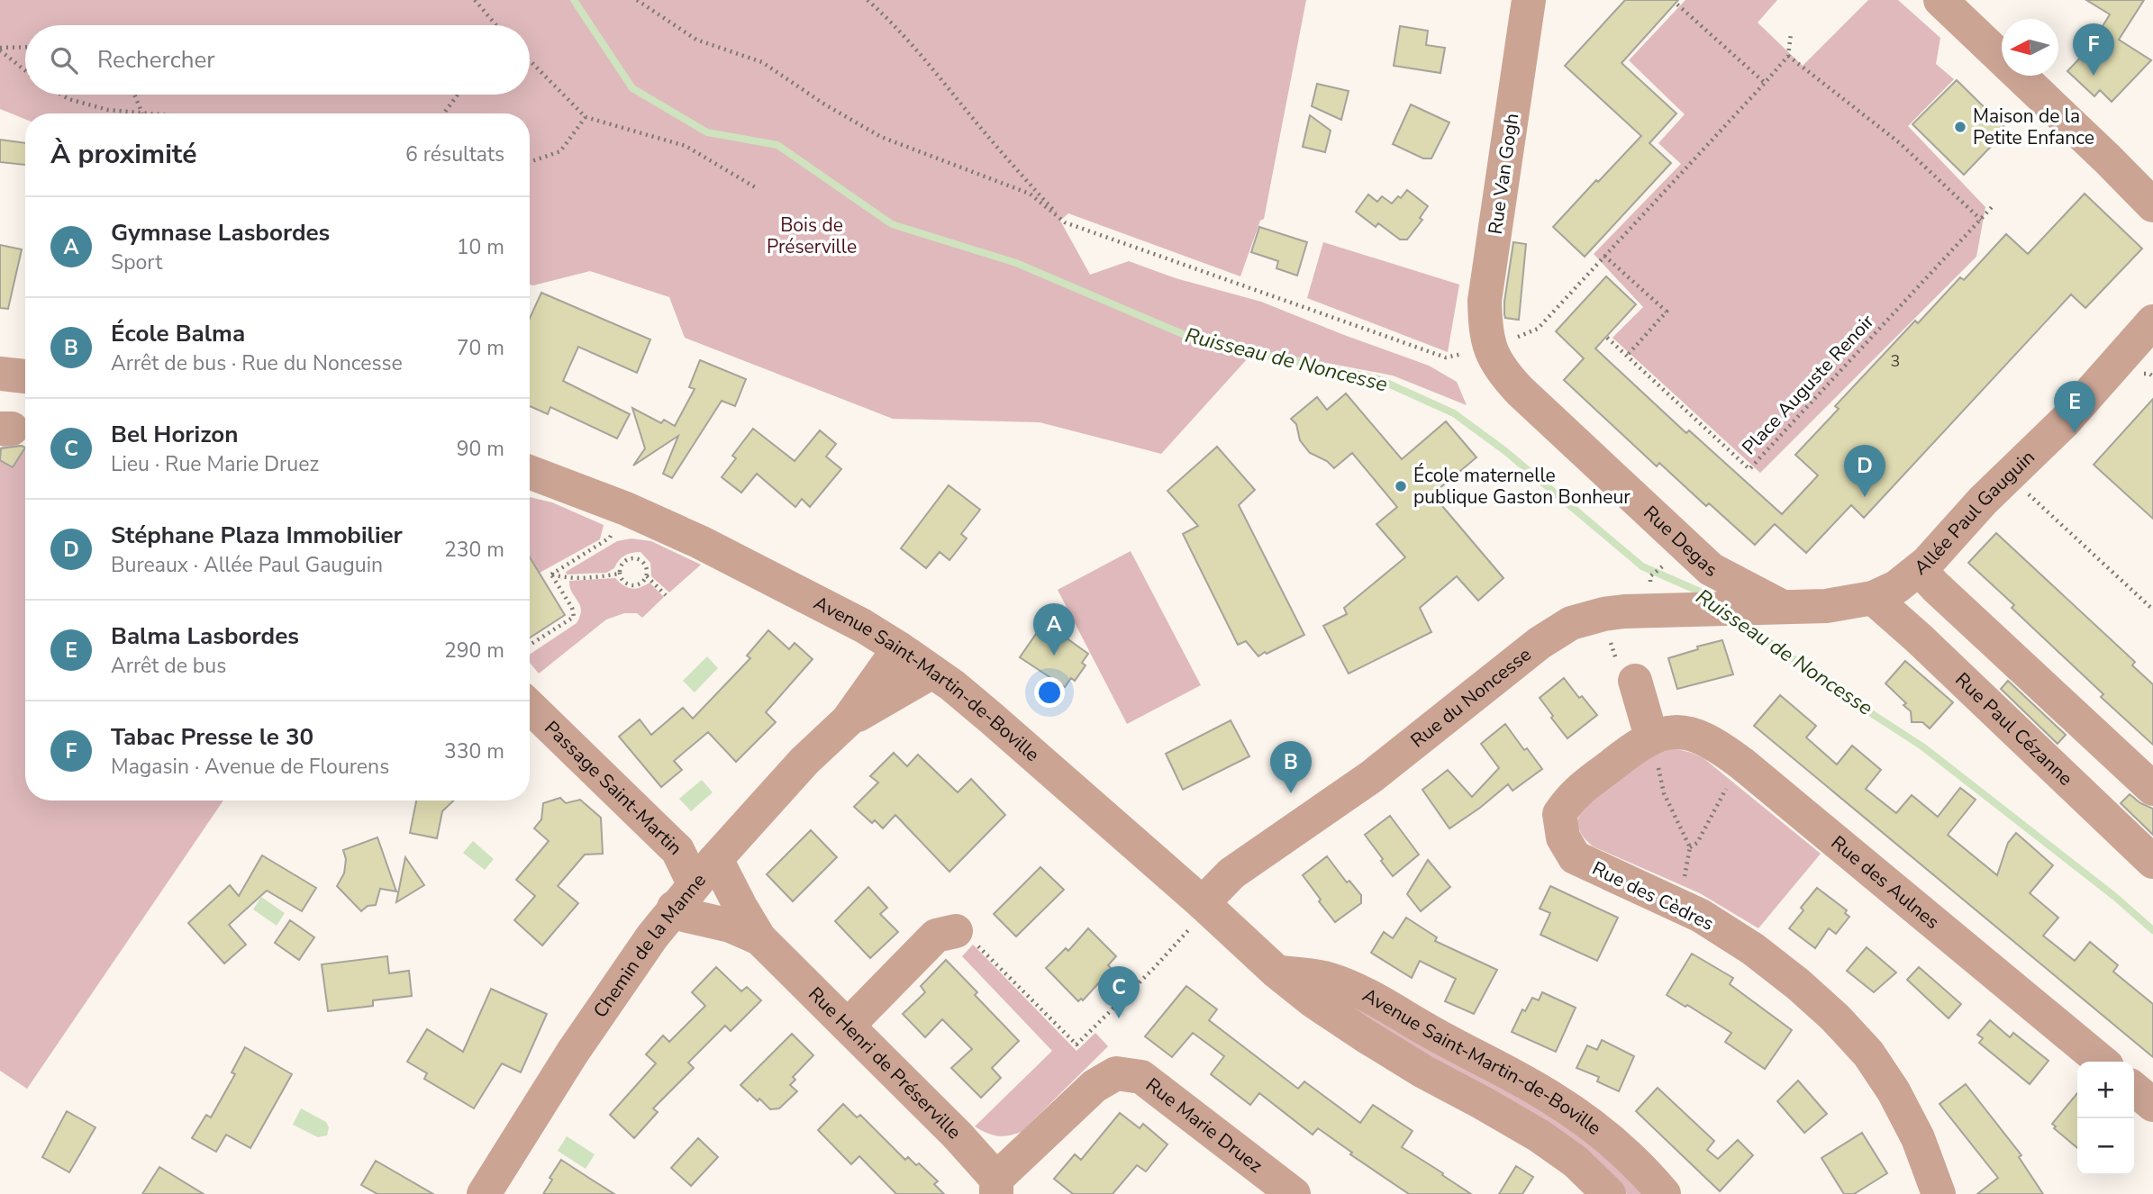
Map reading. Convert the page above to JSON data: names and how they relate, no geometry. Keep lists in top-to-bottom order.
{
  "streets": {
    "street": [
      "Rue Van Gogh",
      "Allée Paul Gauguin",
      "Rue Degas",
      "Avenue Saint-Martin-de-Boville",
      "Rue du Noncesse",
      "Rue Paul Cézanne",
      "Passage Saint-Martin",
      "Rue des Aulnes",
      "Rue des Cèdres",
      "Chemin de la Manne",
      "Rue Henri de Préserville",
      "Rue Marie Druez"
    ],
    "path": ["Place Auguste Renoir"]
  },
  "crossings": [
    ["Rue Van Gogh", "Rue Degas"],
    ["Allée Paul Gauguin", "Rue Degas"],
    ["Allée Paul Gauguin", "Rue du Noncesse"],
    ["Allée Paul Gauguin", "Rue Paul Cézanne"],
    ["Rue Degas", "Rue du Noncesse"],
    ["Avenue Saint-Martin-de-Boville", "Rue du Noncesse"],
    ["Avenue Saint-Martin-de-Boville", "Chemin de la Manne"],
    ["Passage Saint-Martin", "Chemin de la Manne"],
    ["Passage Saint-Martin", "Rue Henri de Préserville"],
    ["Rue des Aulnes", "Rue des Cèdres"],
    ["Chemin de la Manne", "Rue Henri de Préserville"],
    ["Rue Henri de Préserville", "Rue Marie Druez"]
  ],
  "water": ["Ruisseau de Noncesse"],
  "parks": ["Bois de Préserville"],
  "places": ["Maison de la Petite Enfance", "École maternelle publique Gaston Bonheur"],
  "house_numbers": ["3"],
  "north": "left",
  "page": {
    "pins": [
      "F",
      "E",
      "D",
      "A",
      "B",
      "C"
    ],
    "search": "Rechercher",
    "heading": ["À proximité", "6 résultats"],
    "list": [
      {
        "mark": "A",
        "name": "Gymnase Lasbordes",
        "note": "Sport",
        "value": "10 m"
      },
      {
        "mark": "B",
        "name": "École Balma",
        "note": "Arrêt de bus · Rue du Noncesse",
        "value": "70 m"
      },
      {
        "mark": "C",
        "name": "Bel Horizon",
        "note": "Lieu · Rue Marie Druez",
        "value": "90 m"
      },
      {
        "mark": "D",
        "name": "Stéphane Plaza Immobilier",
        "note": "Bureaux · Allée Paul Gauguin",
        "value": "230 m"
      },
      {
        "mark": "E",
        "name": "Balma Lasbordes",
        "note": "Arrêt de bus",
        "value": "290 m"
      },
      {
        "mark": "F",
        "name": "Tabac Presse le 30",
        "note": "Magasin · Avenue de Flourens",
        "value": "330 m"
      }
    ],
    "map_buttons": ["+", "−"]
  }
}
